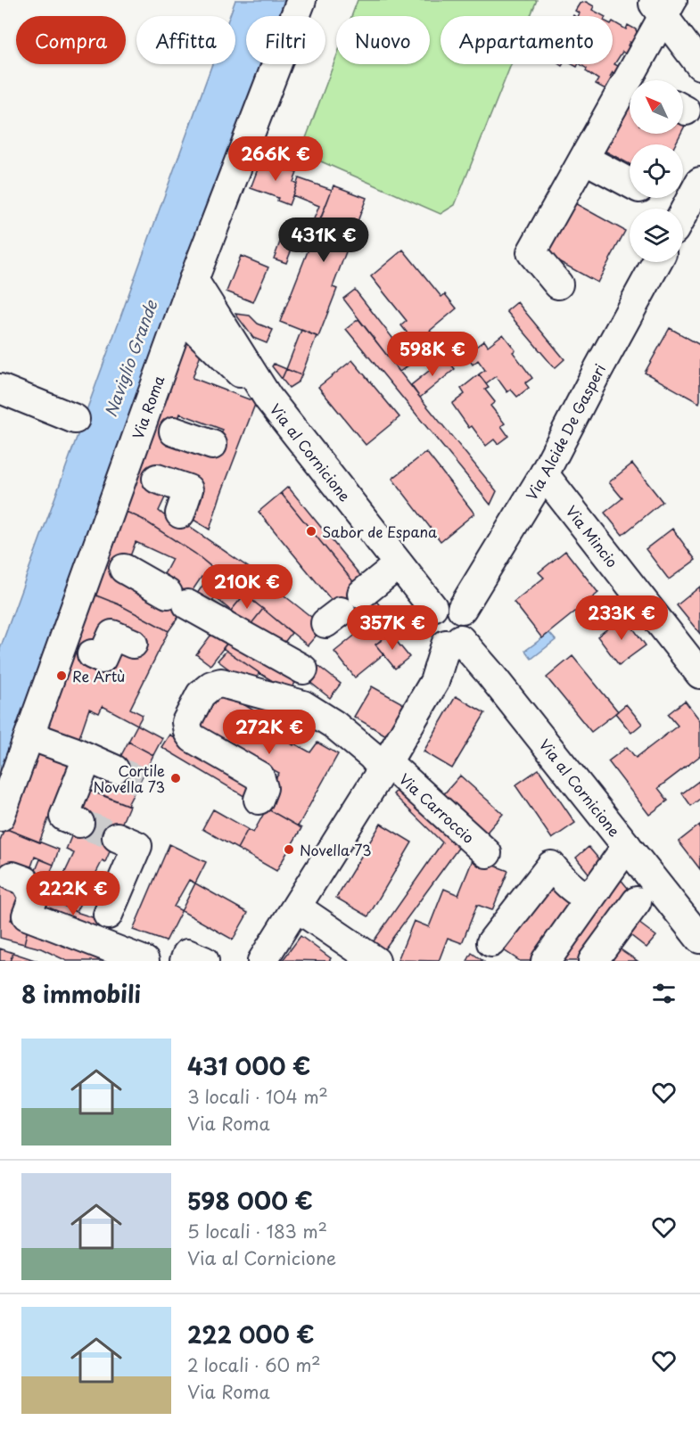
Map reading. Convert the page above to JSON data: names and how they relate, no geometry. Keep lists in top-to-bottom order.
{
  "streets": {
    "street": [
      "Via Roma",
      "Via Alcide De Gasperi",
      "Via al Cornicione",
      "Via Mincio",
      "Via Carroccio"
    ]
  },
  "crossings": [
    ["Via Roma", "Via al Cornicione"],
    ["Via Alcide De Gasperi", "Via al Cornicione"],
    ["Via Alcide De Gasperi", "Via Mincio"],
    ["Via Alcide De Gasperi", "Via Carroccio"],
    ["Via al Cornicione", "Via Carroccio"]
  ],
  "water": ["Naviglio Grande"],
  "places": [
    "Sabor de Espana",
    "Re Artù",
    "Cortile Novella 73",
    "Novella 73"
  ],
  "north": "top left",
  "page": {
    "chip": [
      "Compra",
      "Affitta",
      "Filtri",
      "Nuovo",
      "Appartamento"
    ],
    "price": [
      "266K €",
      "431K €",
      "598K €",
      "210K €",
      "233K €",
      "357K €",
      "272K €",
      "222K €"
    ],
    "heading": "8 immobili",
    "list": [
      {
        "name": "431 000 €",
        "note": "3 locali · 104 m² · Via Roma"
      },
      {
        "name": "598 000 €",
        "note": "5 locali · 183 m² · Via al Cornicione"
      },
      {
        "name": "222 000 €",
        "note": "2 locali · 60 m² · Via Roma"
      }
    ]
  }
}
